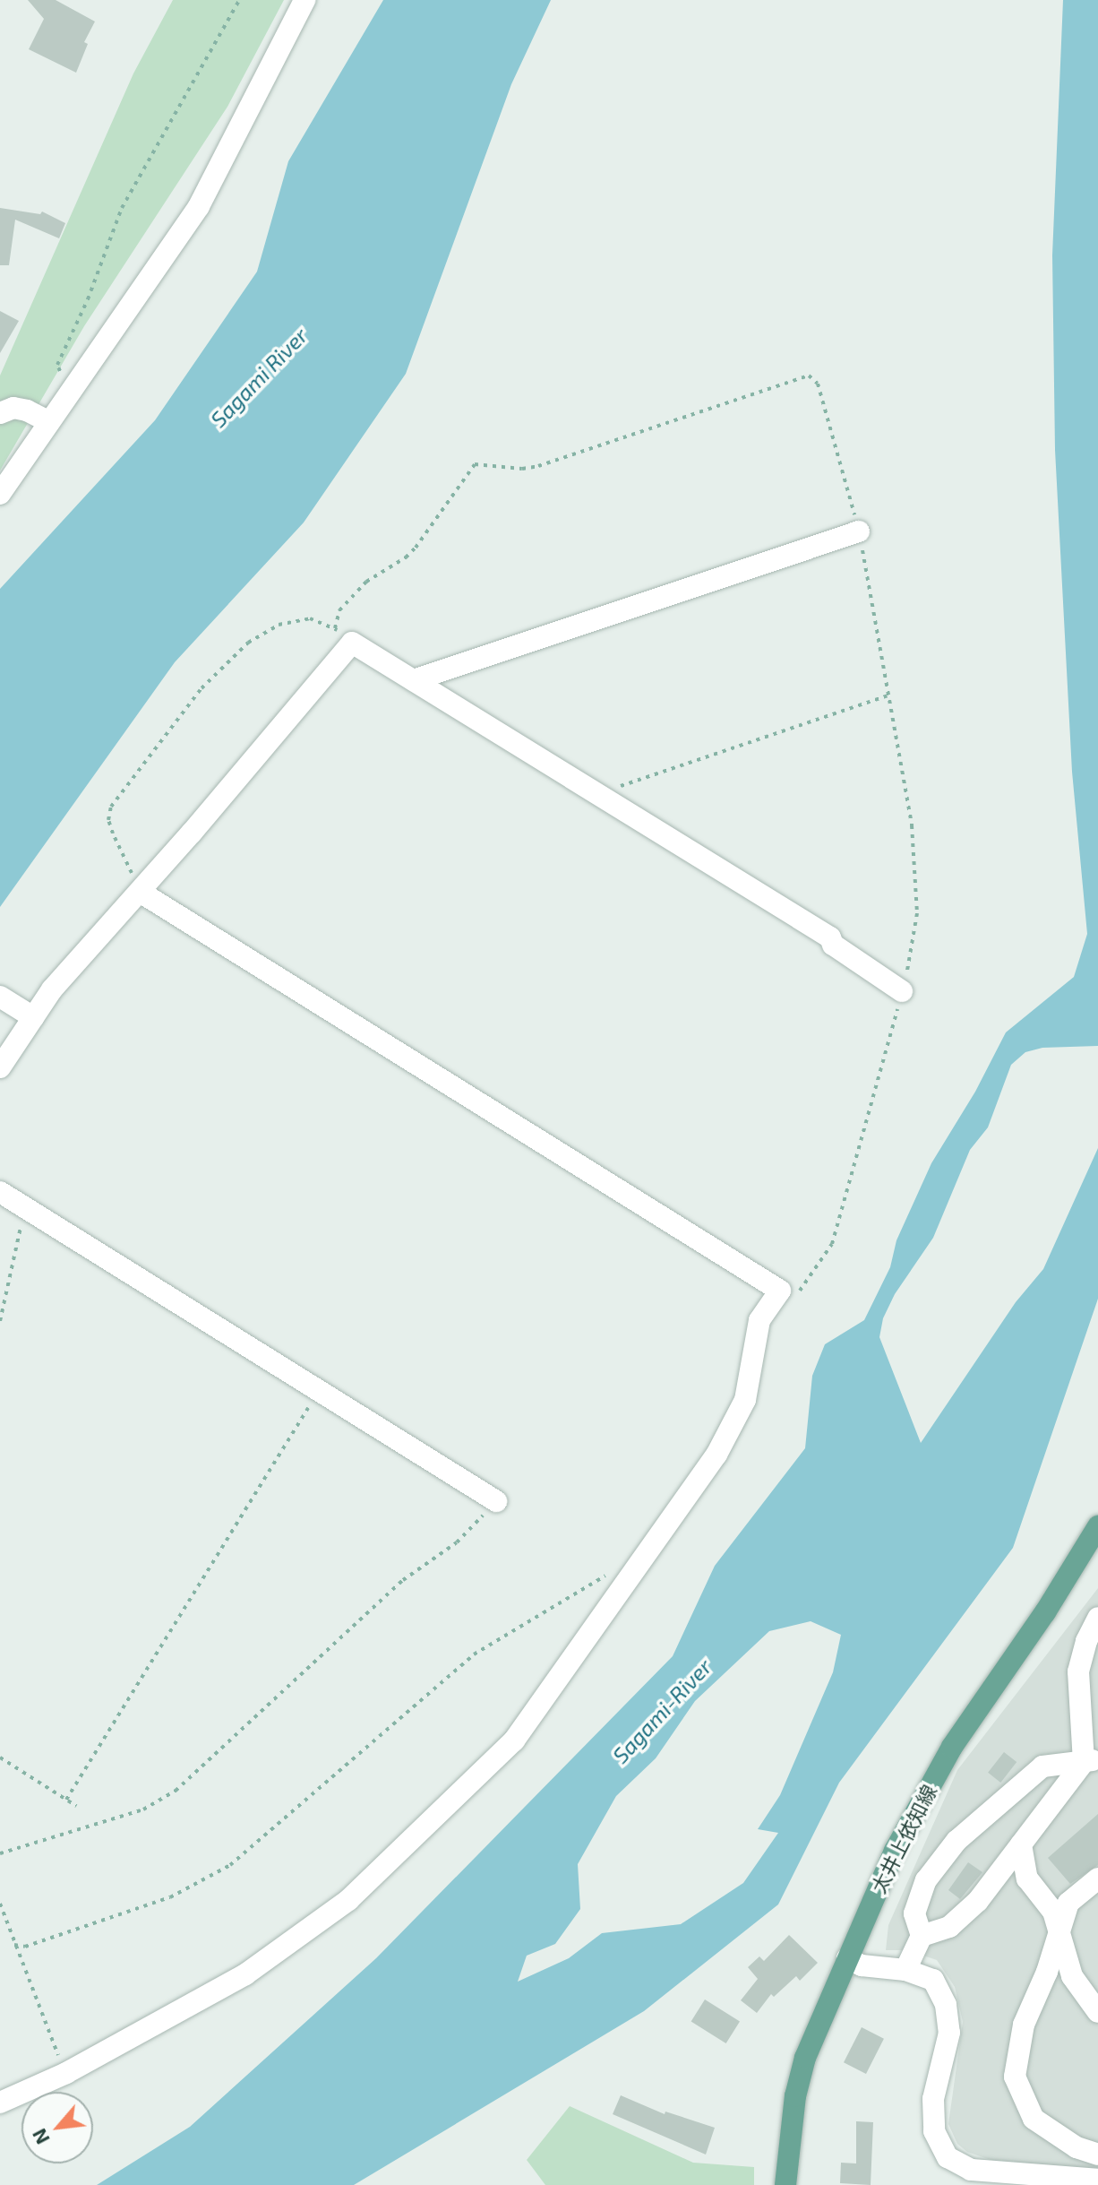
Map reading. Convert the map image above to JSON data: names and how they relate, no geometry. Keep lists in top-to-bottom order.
{
  "streets": {
    "main road": ["太井上依知線"]
  },
  "water": ["Sagami River", "Sagami-River"],
  "north": "bottom left"
}
